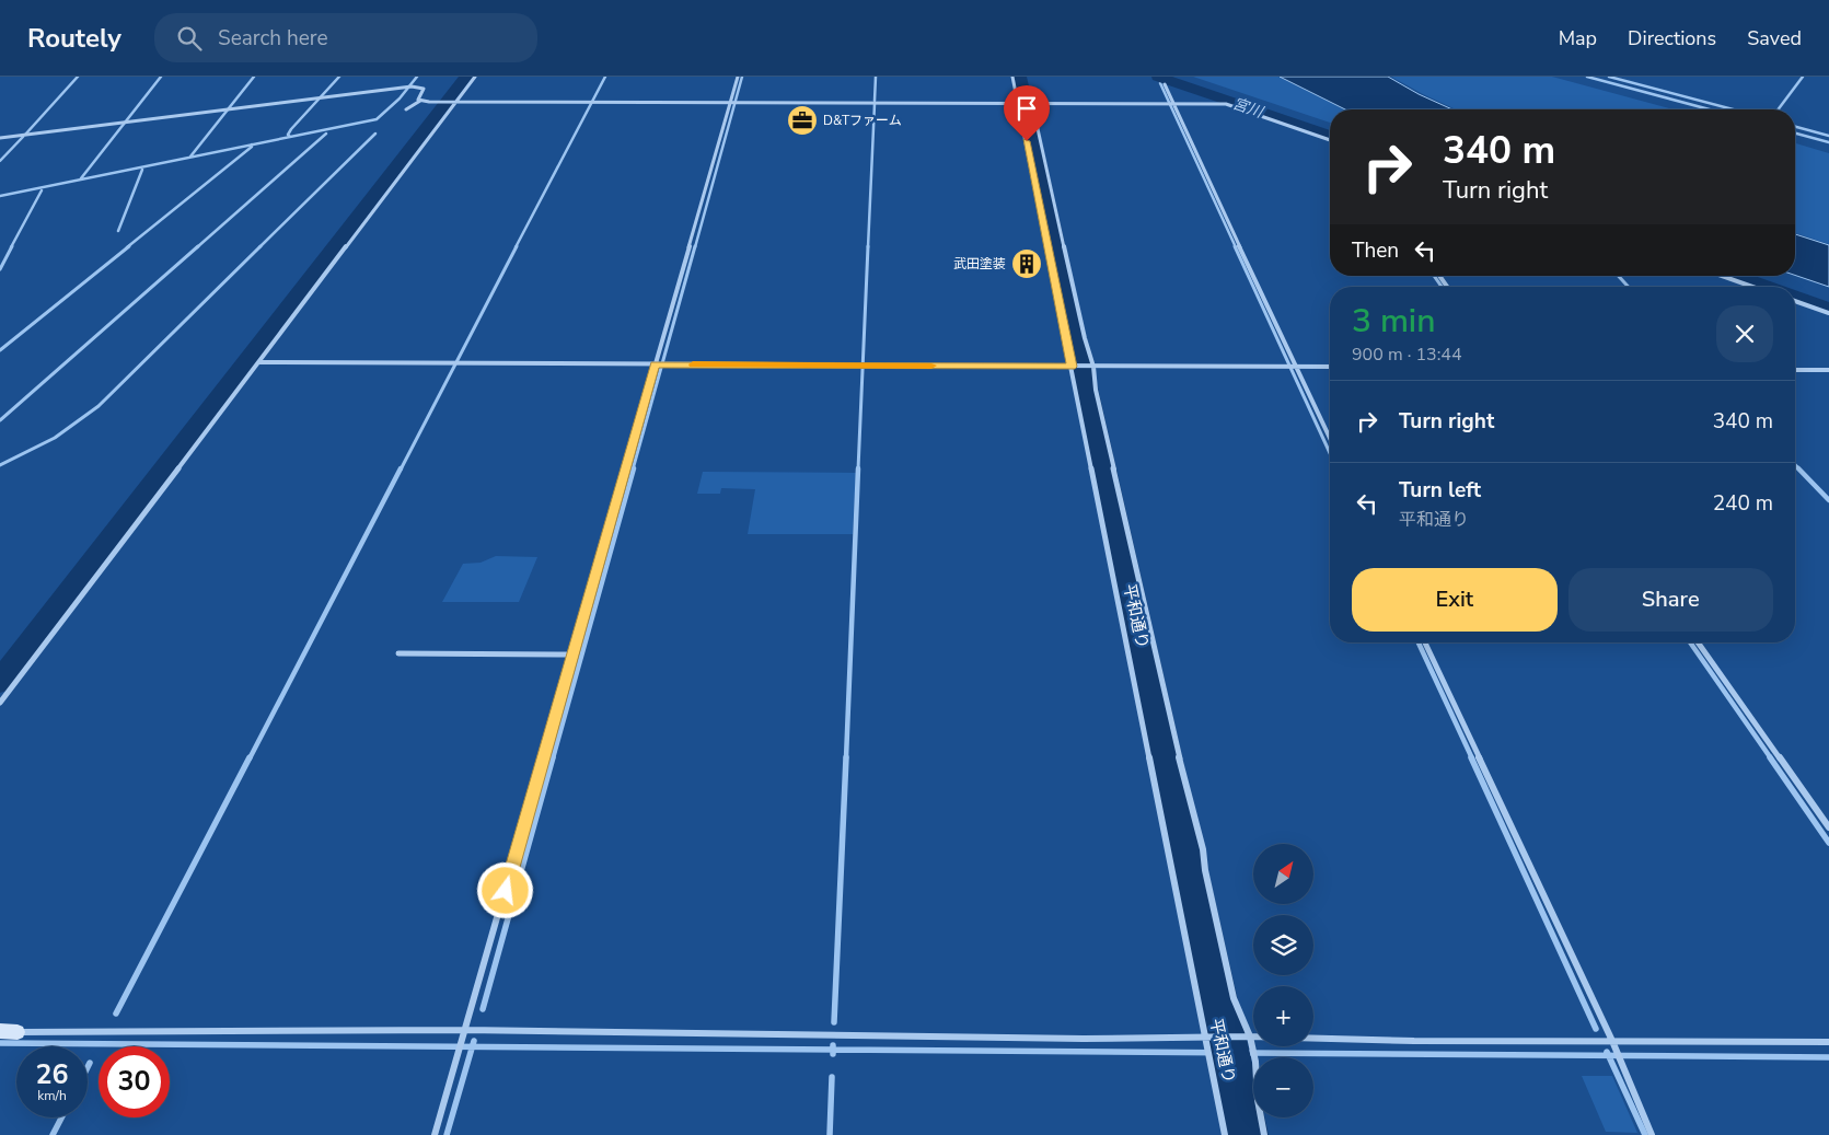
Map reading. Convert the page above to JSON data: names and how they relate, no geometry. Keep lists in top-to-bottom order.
{
  "streets": {
    "street": ["平和通り"]
  },
  "water": ["宮川"],
  "places": {
    "office": ["D&Tファーム"],
    "building": ["武田塗装"]
  },
  "north": "top right",
  "page": {
    "header": "Routely",
    "search": "Search here",
    "nav": ["Map", "Directions", "Saved"],
    "turn": ["340 m", "Turn right"],
    "then": "Then",
    "heading": ["3 min", "900 m · 13:44"],
    "list": [
      {
        "name": "Turn right",
        "value": "340 m"
      },
      {
        "name": "Turn left",
        "note": "平和通り",
        "value": "240 m"
      }
    ],
    "buttons": ["Exit", "Share"],
    "map_buttons": ["+", "−"],
    "speed": "26 km/h",
    "limit": "30"
  }
}
